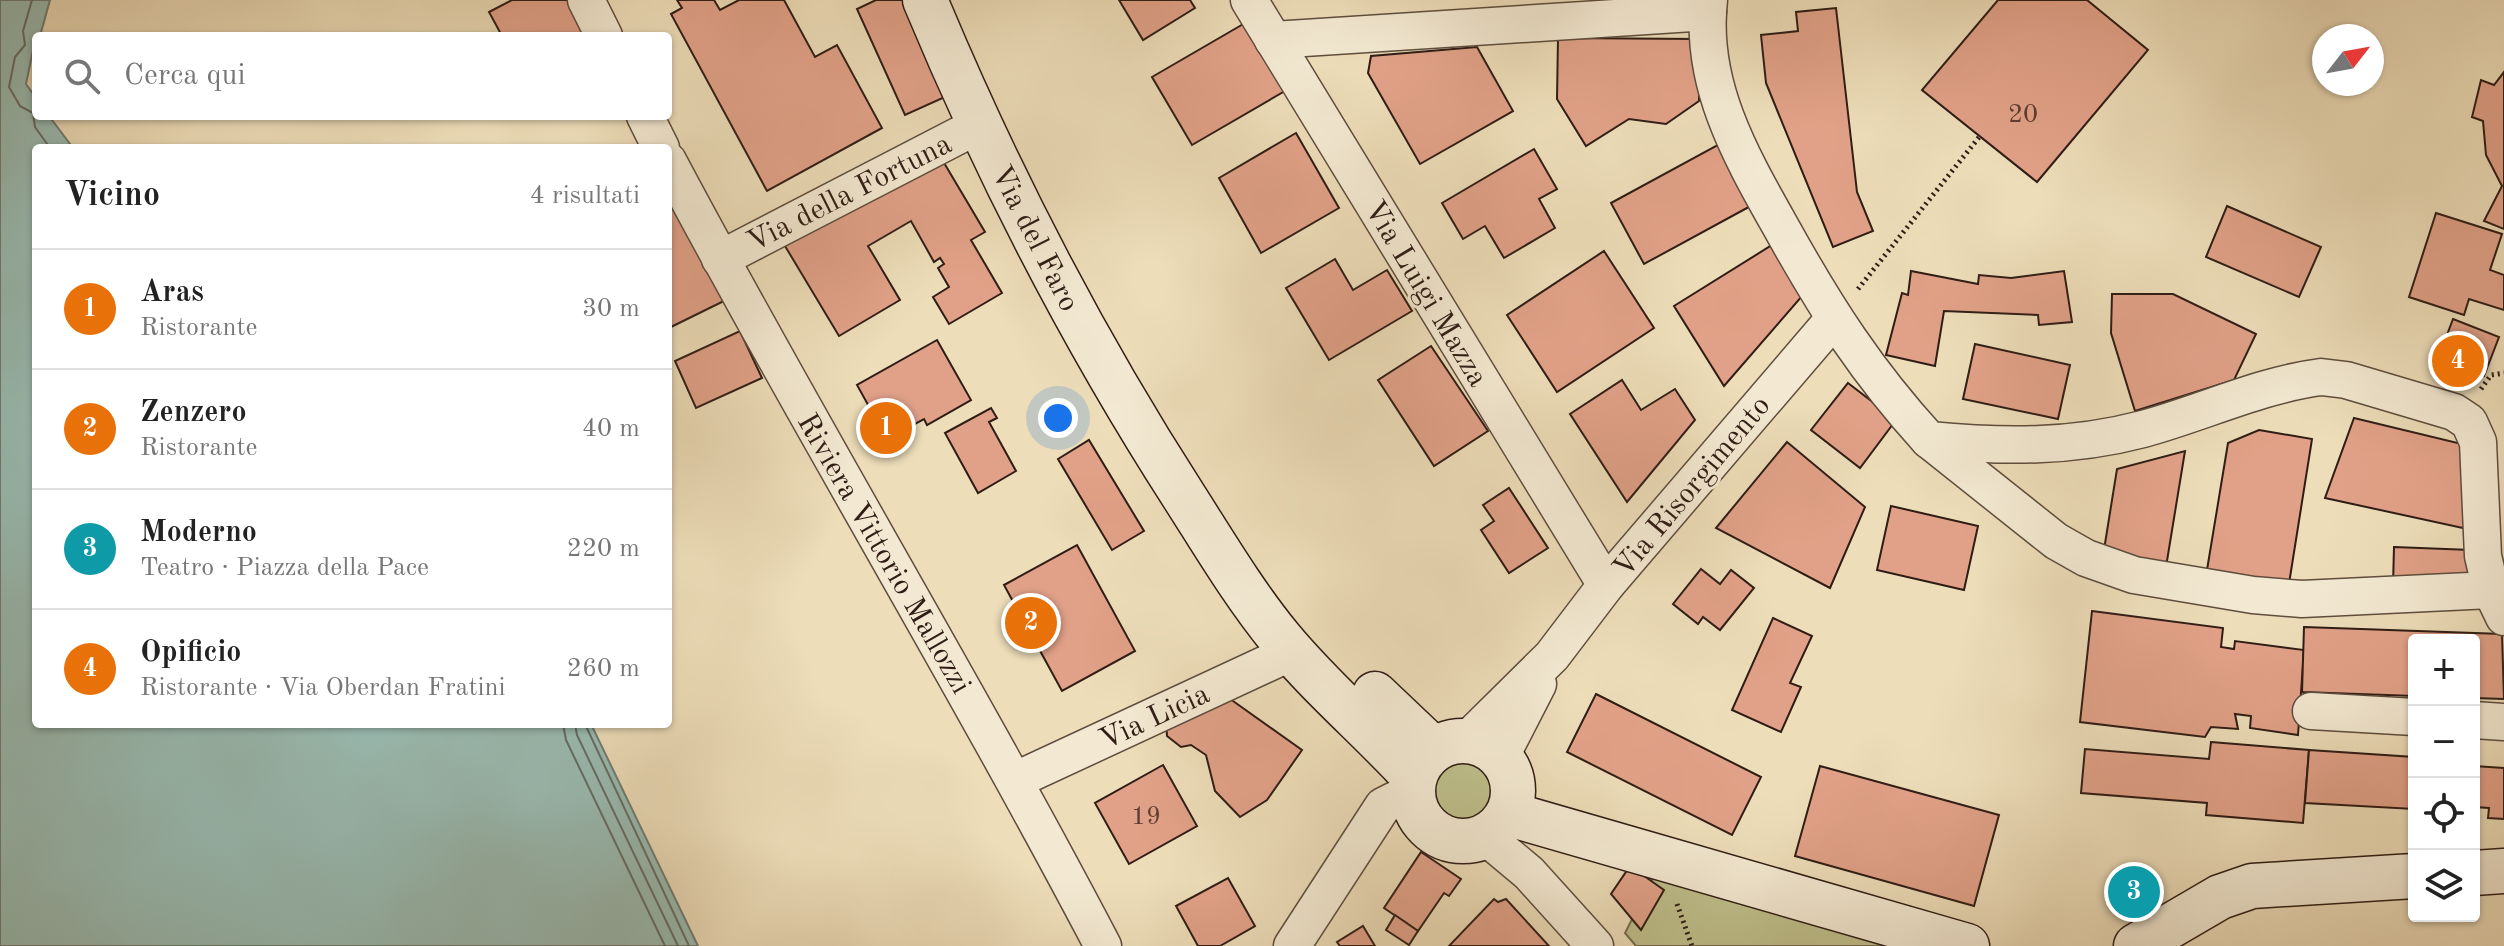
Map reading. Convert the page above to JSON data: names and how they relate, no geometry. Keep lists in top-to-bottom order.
{
  "streets": {
    "street": [
      "Via della Fortuna",
      "Via del Faro",
      "Via Luigi Mazza",
      "Via Risorgimento",
      "Riviera Vittorio Mallozzi",
      "Via Licia"
    ]
  },
  "crossings": [
    ["Via della Fortuna", "Via del Faro"],
    ["Via della Fortuna", "Riviera Vittorio Mallozzi"],
    ["Via del Faro", "Via Risorgimento"],
    ["Via del Faro", "Via Licia"],
    ["Via Luigi Mazza", "Via Risorgimento"],
    ["Riviera Vittorio Mallozzi", "Via Licia"]
  ],
  "house_numbers": ["20", "19"],
  "north": "top right",
  "page": {
    "search": "Cerca qui",
    "heading": ["Vicino", "4 risultati"],
    "list": [
      {
        "mark": "1",
        "name": "Aras",
        "note": "Ristorante",
        "value": "30 m"
      },
      {
        "mark": "2",
        "name": "Zenzero",
        "note": "Ristorante",
        "value": "40 m"
      },
      {
        "mark": "3",
        "name": "Moderno",
        "note": "Teatro · Piazza della Pace",
        "value": "220 m"
      },
      {
        "mark": "4",
        "name": "Opificio",
        "note": "Ristorante · Via Oberdan Fratini",
        "value": "260 m"
      }
    ],
    "pins": [
      "4",
      "1",
      "2",
      "3"
    ],
    "map_buttons": ["+", "−"]
  }
}
